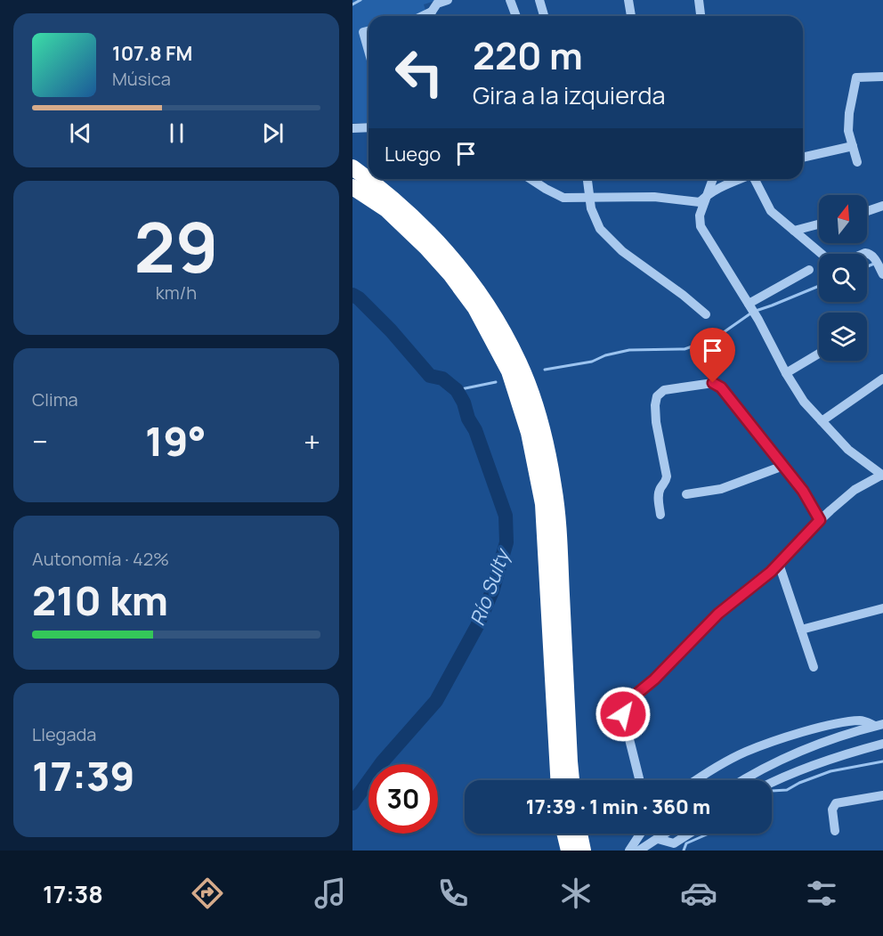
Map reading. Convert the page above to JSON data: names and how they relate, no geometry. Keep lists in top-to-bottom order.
{
  "water": ["Río Sulty"],
  "north": "top",
  "page": {
    "turn": ["220 m", "Gira a la izquierda"],
    "song": ["107.8 FM", "Música"],
    "then": "Luego",
    "tile": [
      ["29", "km/h"],
      "Clima",
      ["Autonomía · 42%", "210 km"],
      ["Llegada", "17:39"]
    ],
    "heat": ["−", "19°", "+"],
    "limit": "30",
    "trip": "17:39 · 1 min · 360 m",
    "tabs": "17:38"
  }
}
